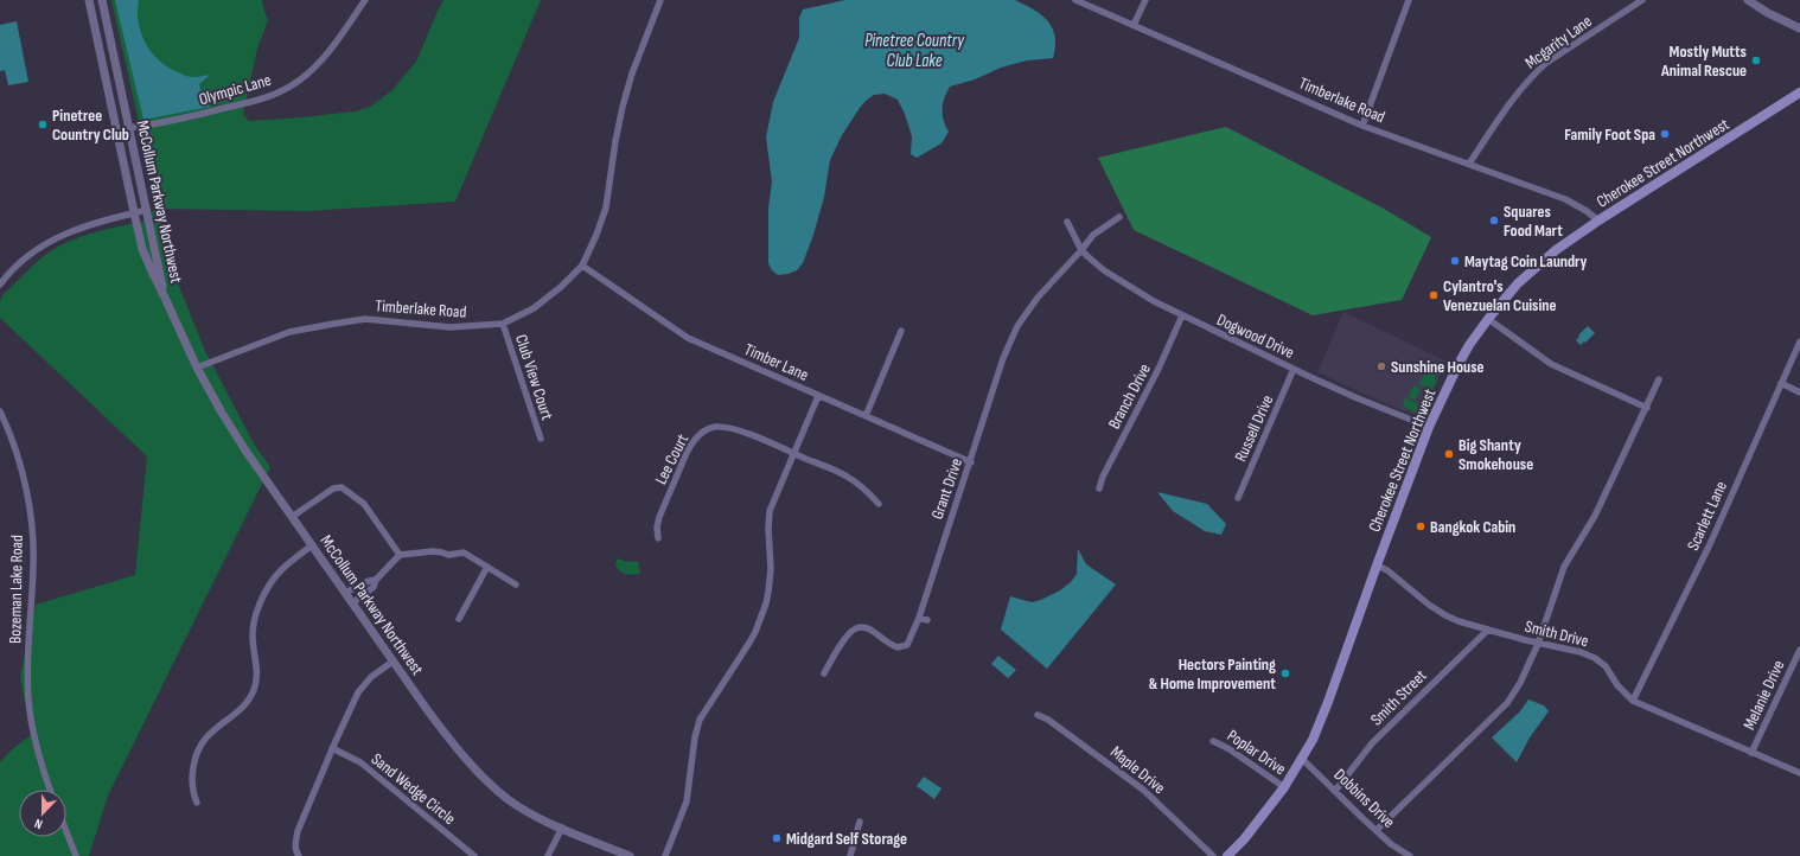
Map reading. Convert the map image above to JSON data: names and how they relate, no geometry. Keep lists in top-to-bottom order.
{
  "streets": {
    "main road": ["Cherokee Street Northwest"],
    "street": [
      "Mcgarity Lane",
      "Olympic Lane",
      "Timberlake Road",
      "McCollum Parkway Northwest",
      "Dogwood Drive",
      "Timber Lane",
      "Club View Court",
      "Branch Drive",
      "Russell Drive",
      "Lee Court",
      "Grant Drive",
      "Scarlett Lane",
      "Bozeman Lake Road",
      "Smith Drive",
      "Melanie Drive",
      "Smith Street",
      "Poplar Drive",
      "Maple Drive",
      "Sand Wedge Circle",
      "Dobbins Drive"
    ]
  },
  "crossings": [
    ["Mcgarity Lane", "Timberlake Road"],
    ["Olympic Lane", "McCollum Parkway Northwest"],
    ["Timberlake Road", "Cherokee Street Northwest"],
    ["Timberlake Road", "McCollum Parkway Northwest"],
    ["Timberlake Road", "Timber Lane"],
    ["Timberlake Road", "Club View Court"],
    ["Cherokee Street Northwest", "Dogwood Drive"],
    ["Cherokee Street Northwest", "Smith Drive"],
    ["Cherokee Street Northwest", "Poplar Drive"],
    ["Cherokee Street Northwest", "Dobbins Drive"],
    ["Dogwood Drive", "Branch Drive"],
    ["Dogwood Drive", "Russell Drive"],
    ["Dogwood Drive", "Grant Drive"],
    ["Timber Lane", "Grant Drive"],
    ["Scarlett Lane", "Smith Drive"],
    ["Smith Drive", "Melanie Drive"],
    ["Smith Drive", "Smith Street"],
    ["Smith Street", "Dobbins Drive"]
  ],
  "water": ["Pinetree Country Club Lake"],
  "places": [
    "Mostly Mutts Animal Rescue",
    "Pinetree Country Club",
    "Family Foot Spa",
    "Squares Food Mart",
    "Maytag Coin Laundry",
    "Cylantro's Venezuelan Cuisine",
    "Sunshine House",
    "Big Shanty Smokehouse",
    "Bangkok Cabin",
    "Hectors Painting & Home Improvement",
    "Midgard Self Storage"
  ],
  "north": "bottom"
}
